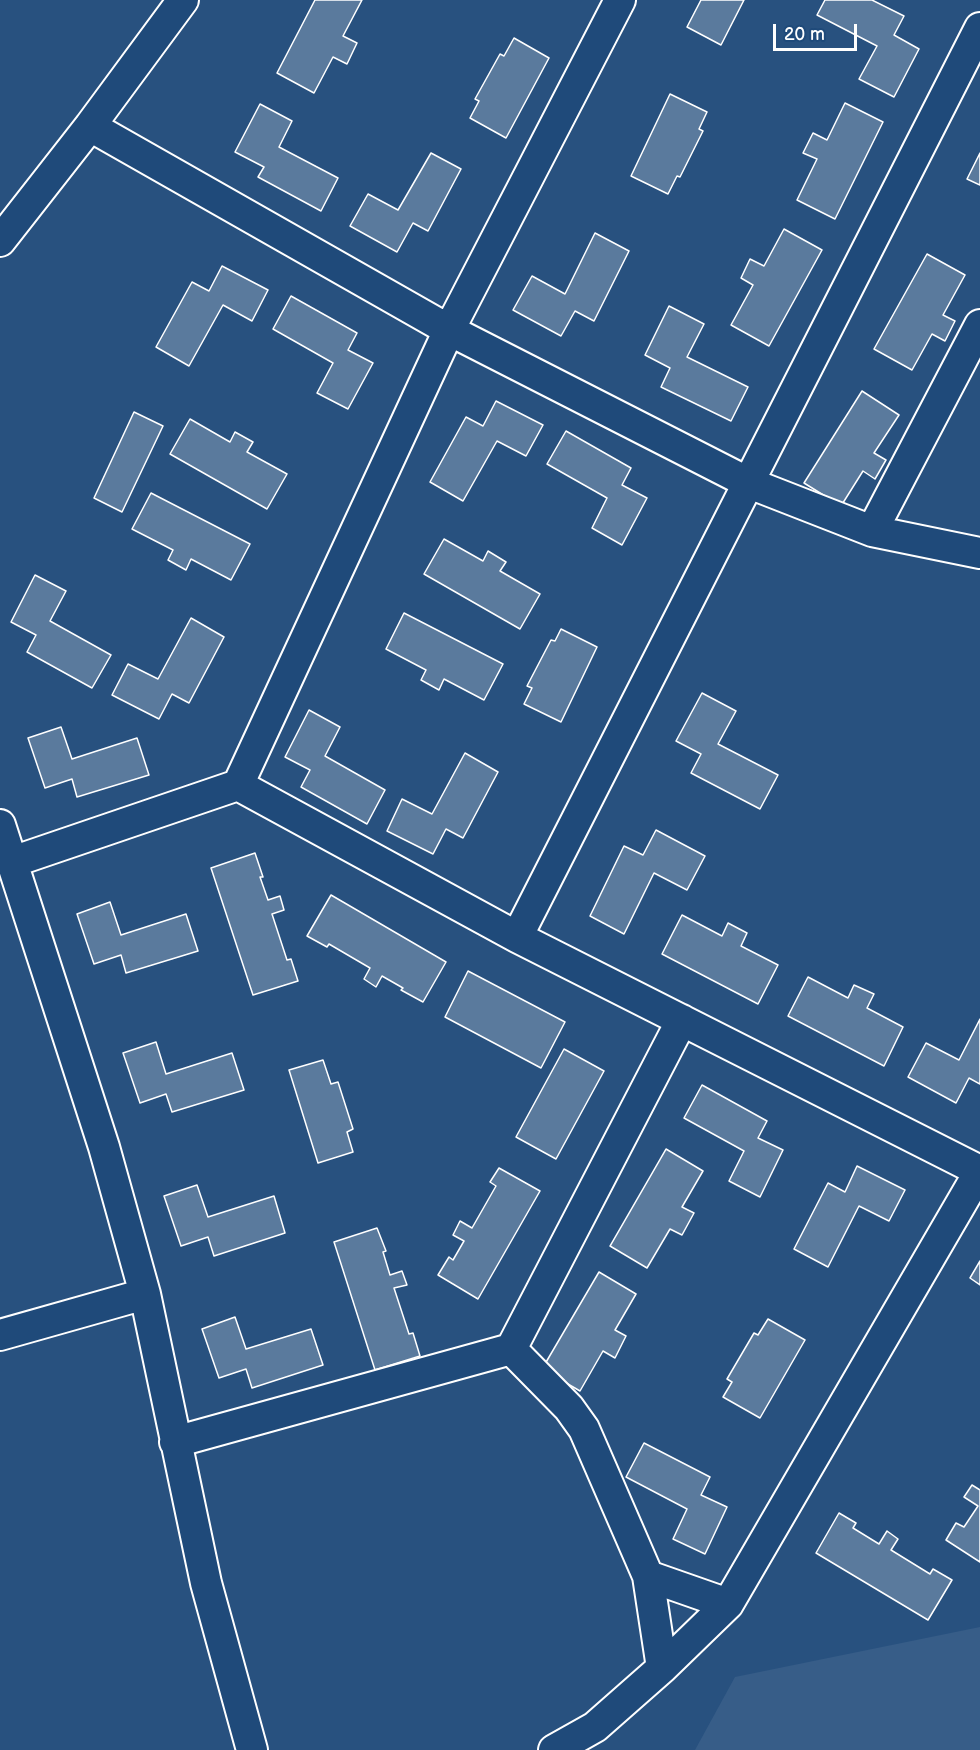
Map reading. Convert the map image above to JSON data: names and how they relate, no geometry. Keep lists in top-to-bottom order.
{
  "scale_bar": "20 m"
}
